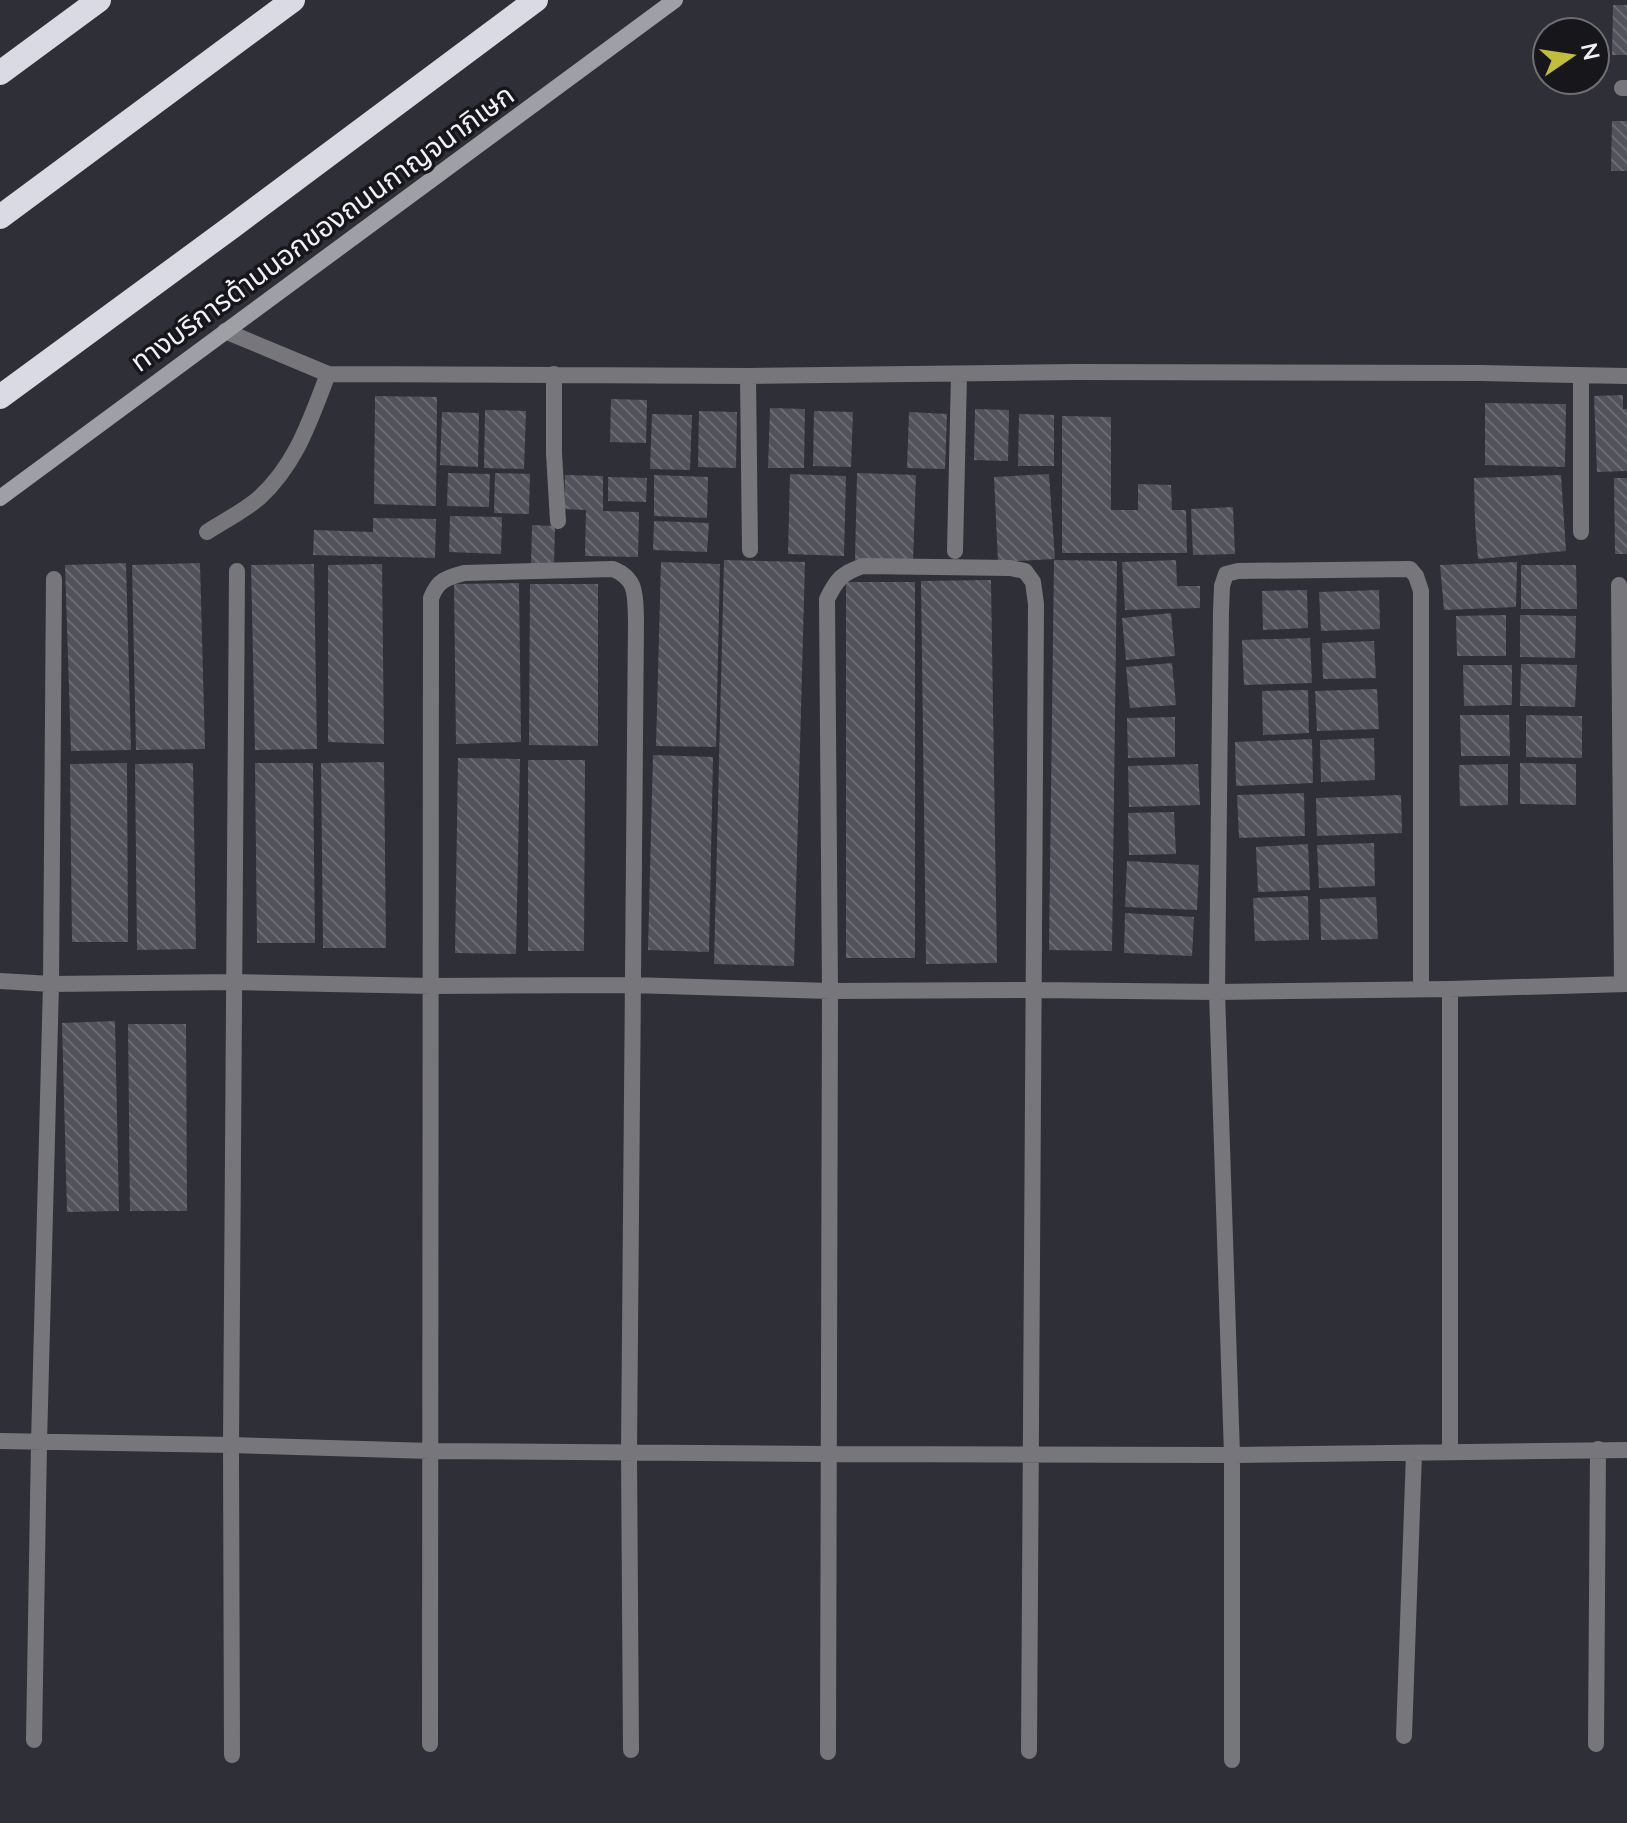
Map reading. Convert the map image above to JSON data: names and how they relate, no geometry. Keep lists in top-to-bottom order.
{
  "streets": {
    "main road": ["ทางบริการด้านนอกของถนนกาญจนาภิเษก"]
  },
  "north": "right"
}
